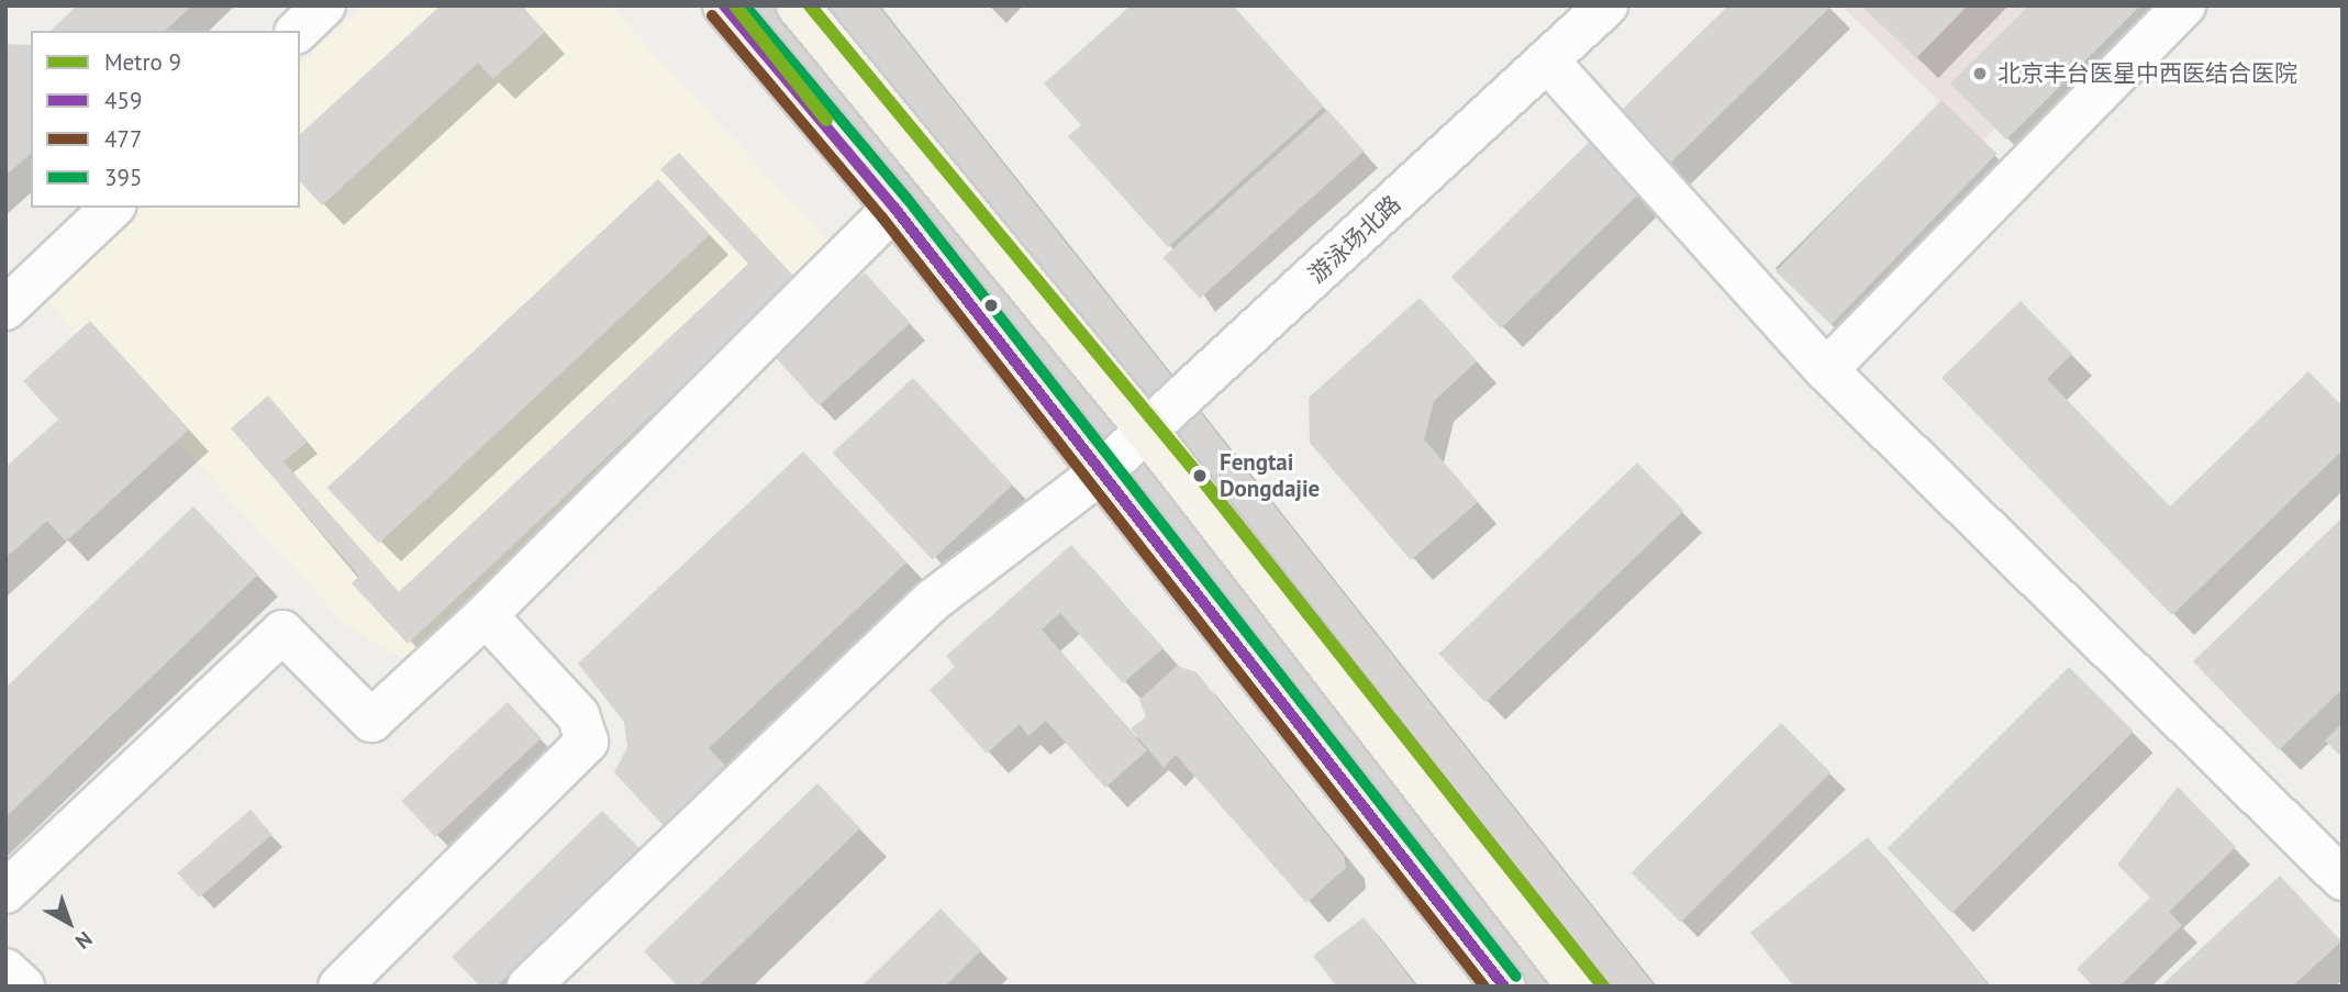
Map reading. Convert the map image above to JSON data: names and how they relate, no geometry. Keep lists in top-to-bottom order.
{
  "streets": {
    "street": ["游泳场北路"]
  },
  "places": ["北京丰台医星中西医结合医院", "Fengtai Dongdajie"],
  "lines": [
    "metro line 9",
    "transit line 459",
    "transit line 395",
    "transit line 477"
  ],
  "legend": [
    "Metro 9",
    "459",
    "477",
    "395"
  ],
  "north": "bottom right"
}
